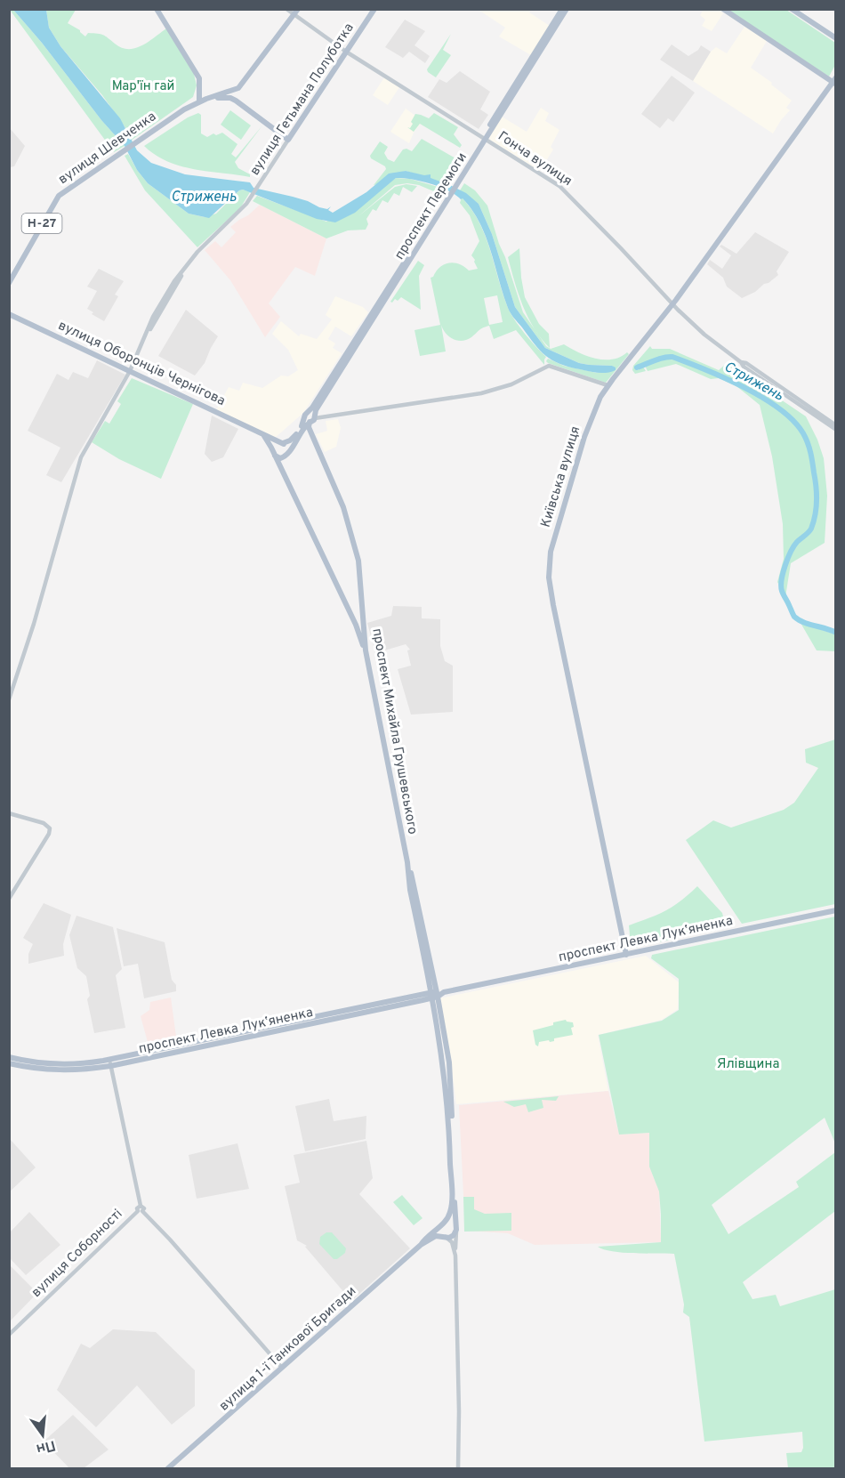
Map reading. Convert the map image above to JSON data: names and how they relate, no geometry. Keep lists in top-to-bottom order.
{
  "streets": {
    "main road": [
      "вулиця Гетьмана Полуботка",
      "вулиця Шевченка",
      "проспект Перемоги",
      "Н-27",
      "вулиця Оборонців Чернігова",
      "Київська вулиця",
      "проспект Михайла Грушевського",
      "проспект Левка Лукʼяненка",
      "вулиця 1-ї Танкової Бригади"
    ],
    "street": ["Гонча вулиця", "вулиця Соборності"]
  },
  "crossings": [
    ["вулиця Гетьмана Полуботка", "Гонча вулиця"],
    ["вулиця Гетьмана Полуботка", "вулиця Оборонців Чернігова"],
    ["вулиця Шевченка", "Н-27"],
    ["Гонча вулиця", "проспект Перемоги"],
    ["Гонча вулиця", "Київська вулиця"],
    ["проспект Перемоги", "вулиця Оборонців Чернігова"],
    ["проспект Перемоги", "проспект Михайла Грушевського"],
    ["Київська вулиця", "проспект Левка Лукʼяненка"],
    ["проспект Михайла Грушевського", "проспект Левка Лукʼяненка"],
    ["проспект Михайла Грушевського", "вулиця 1-ї Танкової Бригади"],
    ["проспект Левка Лукʼяненка", "вулиця Соборності"]
  ],
  "water": ["Стрижень"],
  "parks": ["Мар'їн гай", "Ялівщина"],
  "north": "bottom"
}
